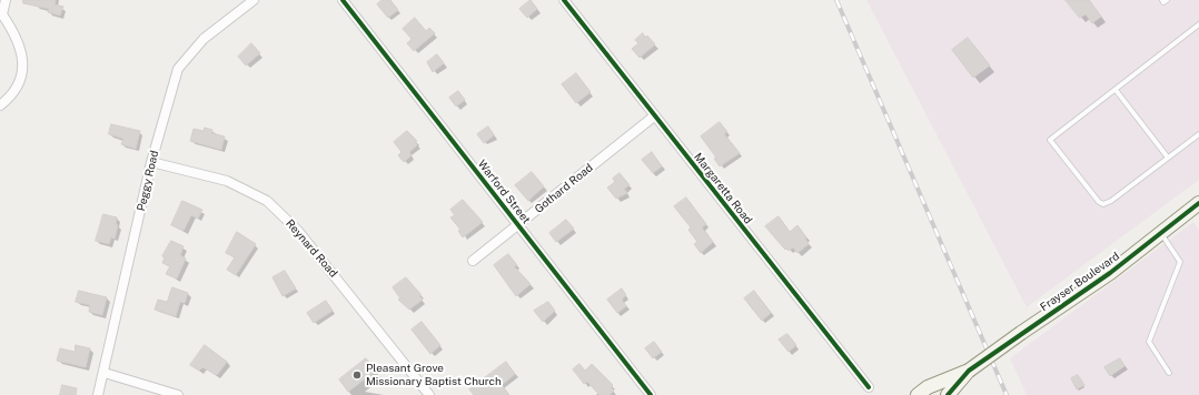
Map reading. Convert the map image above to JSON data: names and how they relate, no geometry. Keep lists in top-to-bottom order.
{
  "streets": {
    "main road": ["Frayser Boulevard"],
    "street": [
      "Peggy Road",
      "Gothard Road",
      "Margaretta Road",
      "Warford Street",
      "Reynard Road"
    ]
  },
  "crossings": [
    ["Peggy Road", "Reynard Road"],
    ["Gothard Road", "Margaretta Road"],
    ["Gothard Road", "Warford Street"]
  ],
  "places": ["Pleasant Grove Missionary Baptist Church"]
}
